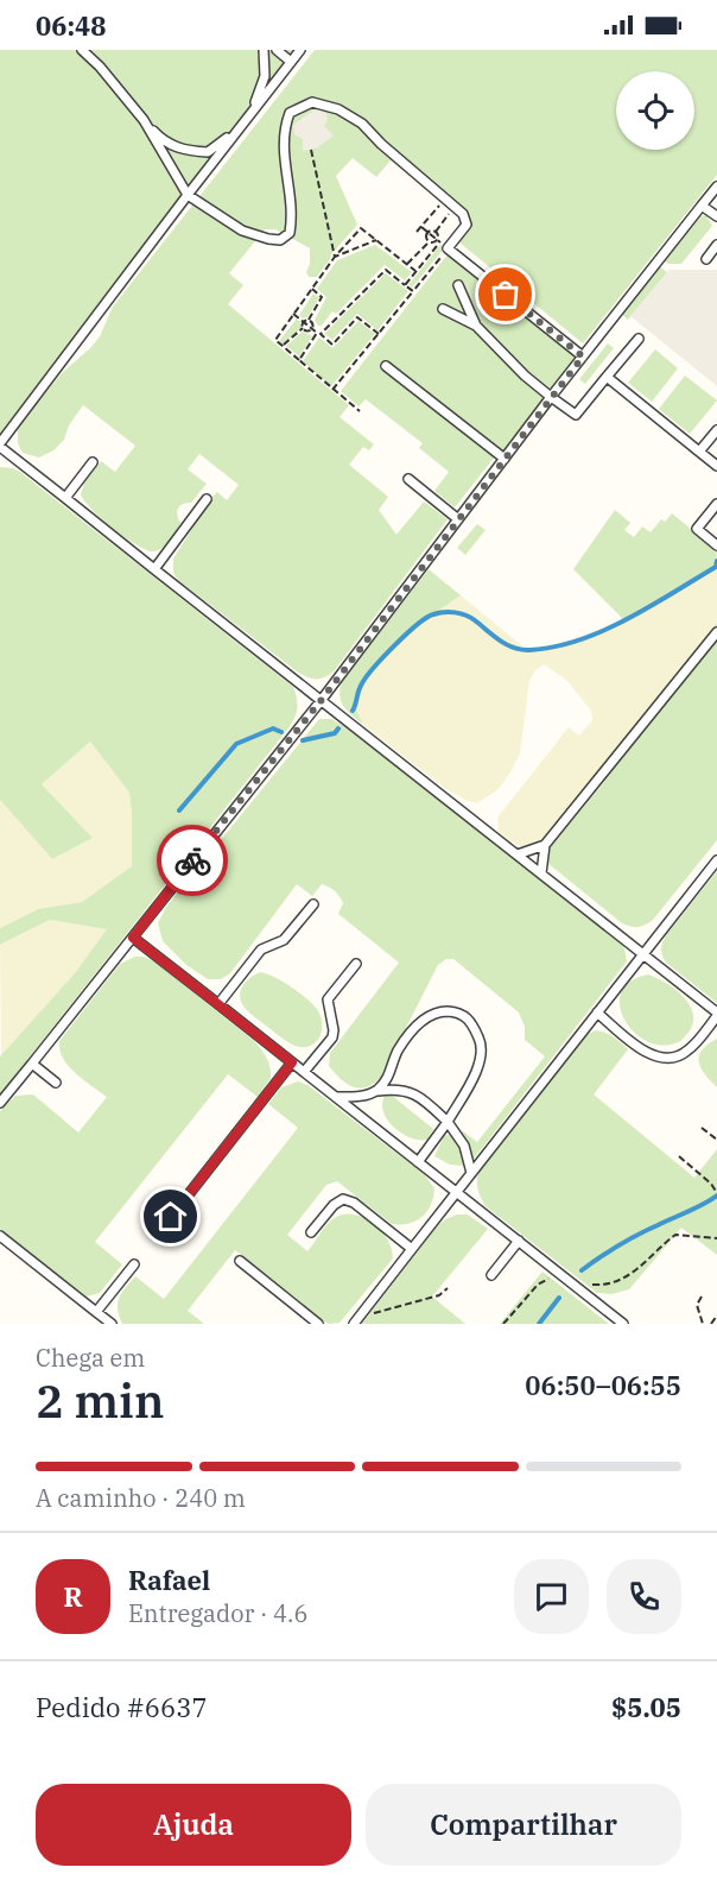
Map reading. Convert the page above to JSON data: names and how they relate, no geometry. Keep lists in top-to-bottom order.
{
  "page": {
    "status": "06:48",
    "heading": ["2 min", "Chega em", "06:50–06:55"],
    "panel": [
      "Rafael",
      "Entregador · 4.6",
      "Pedido #6637",
      "$5.05"
    ],
    "bar": "A caminho · 240 m",
    "round": "R",
    "buttons": ["Ajuda", "Compartilhar"]
  }
}
